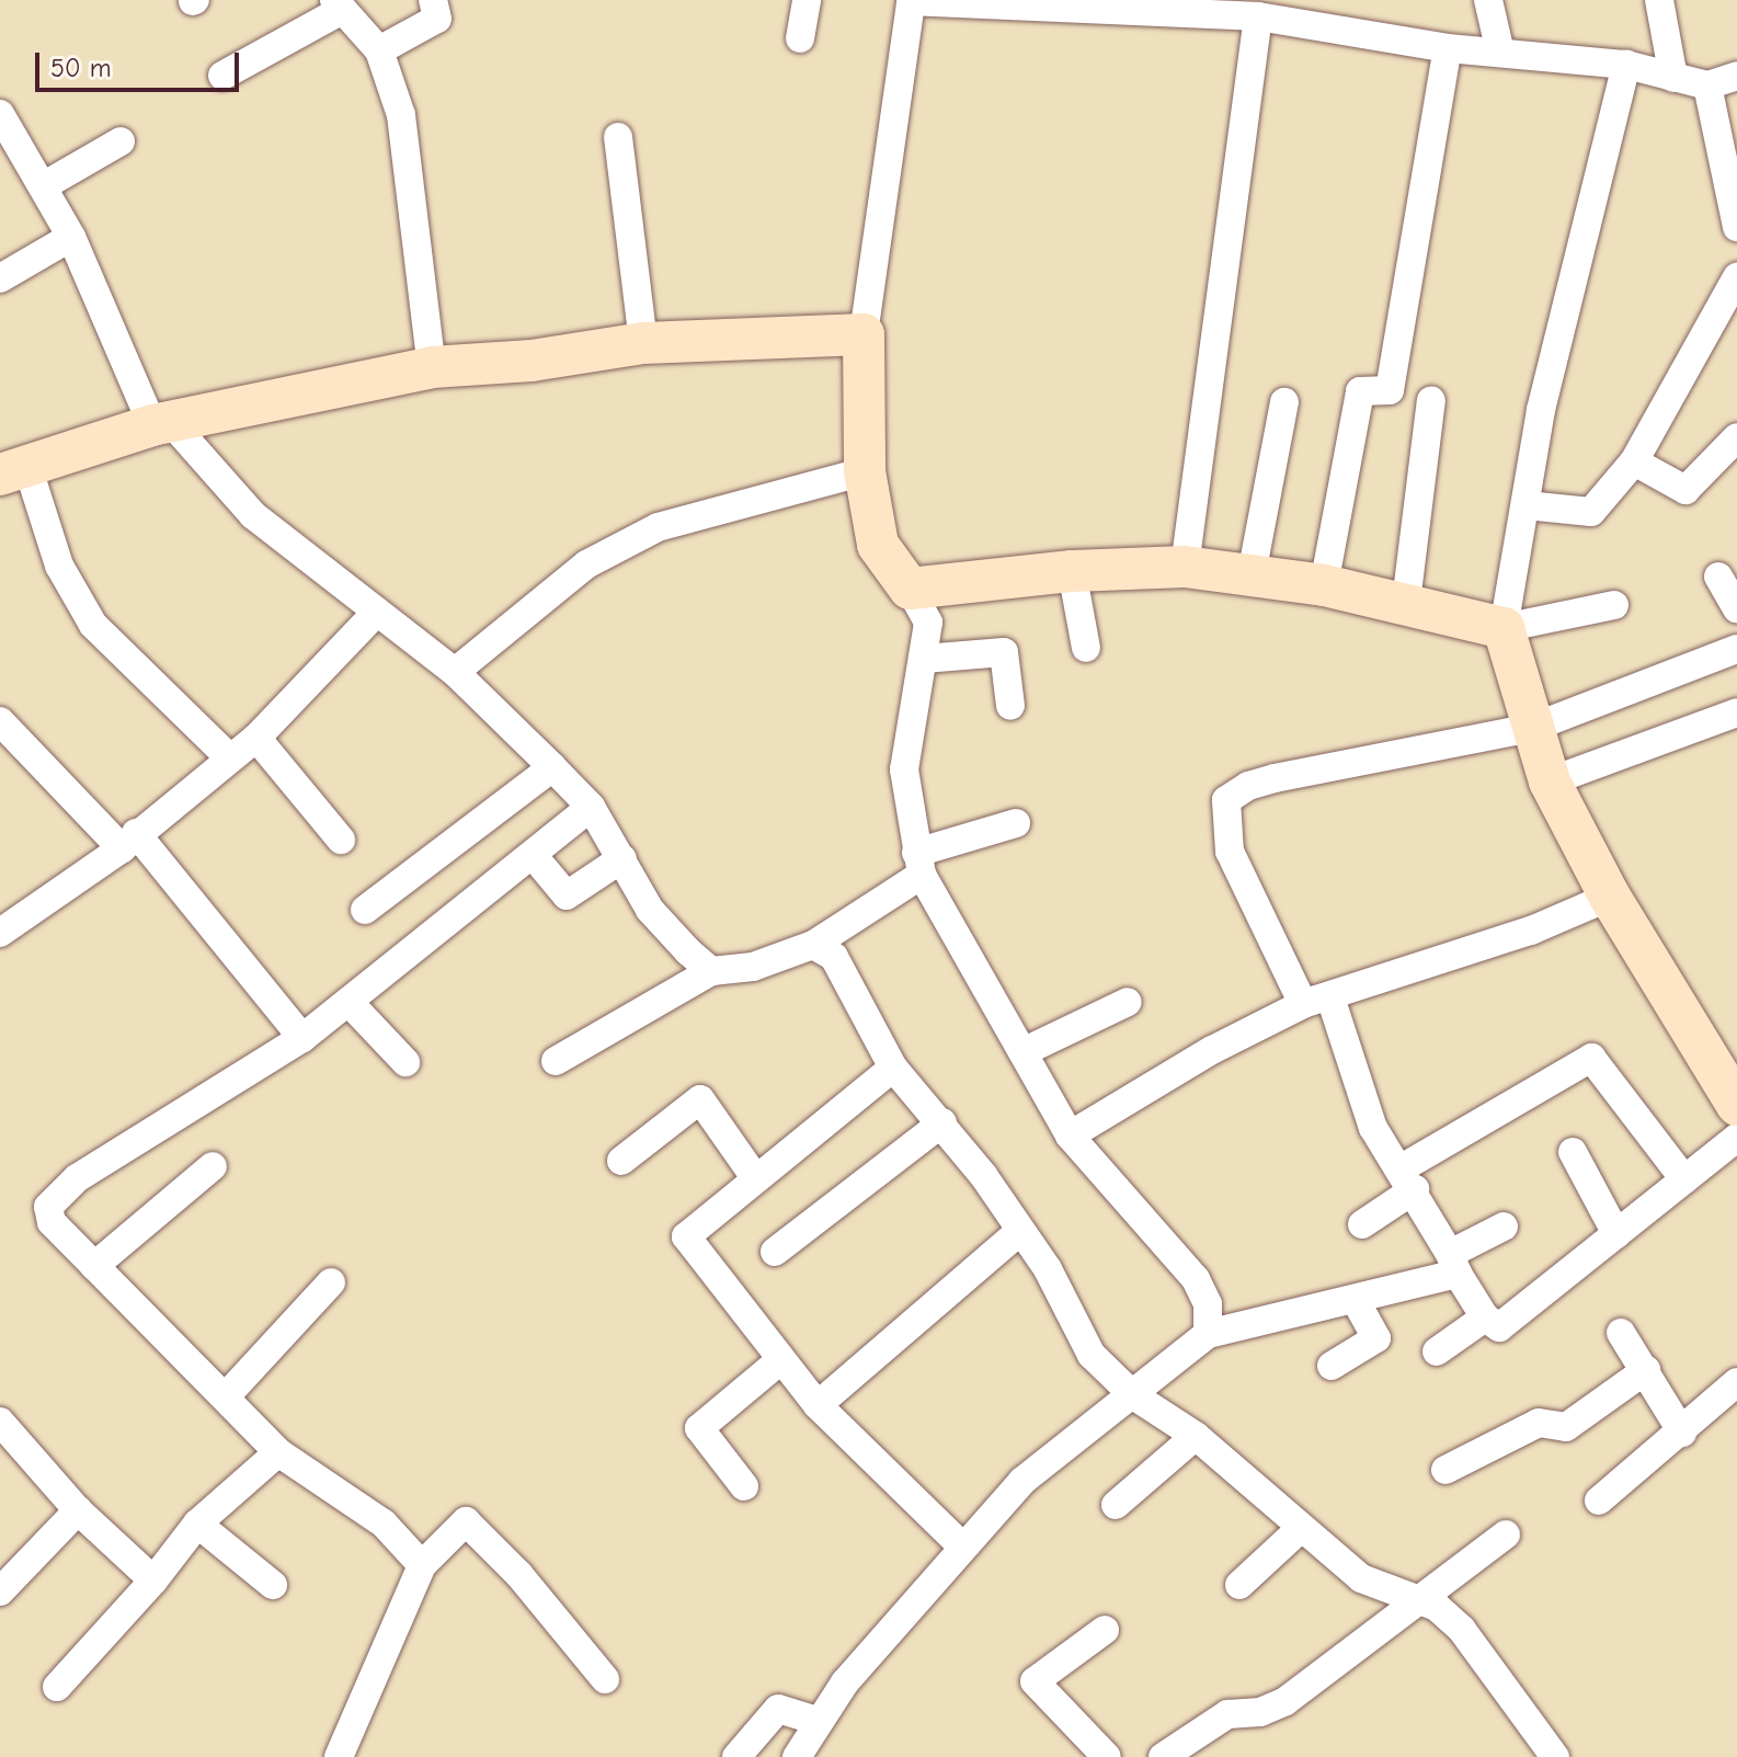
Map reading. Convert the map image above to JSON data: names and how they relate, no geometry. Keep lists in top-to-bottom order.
{
  "scale_bar": "50 m"
}
